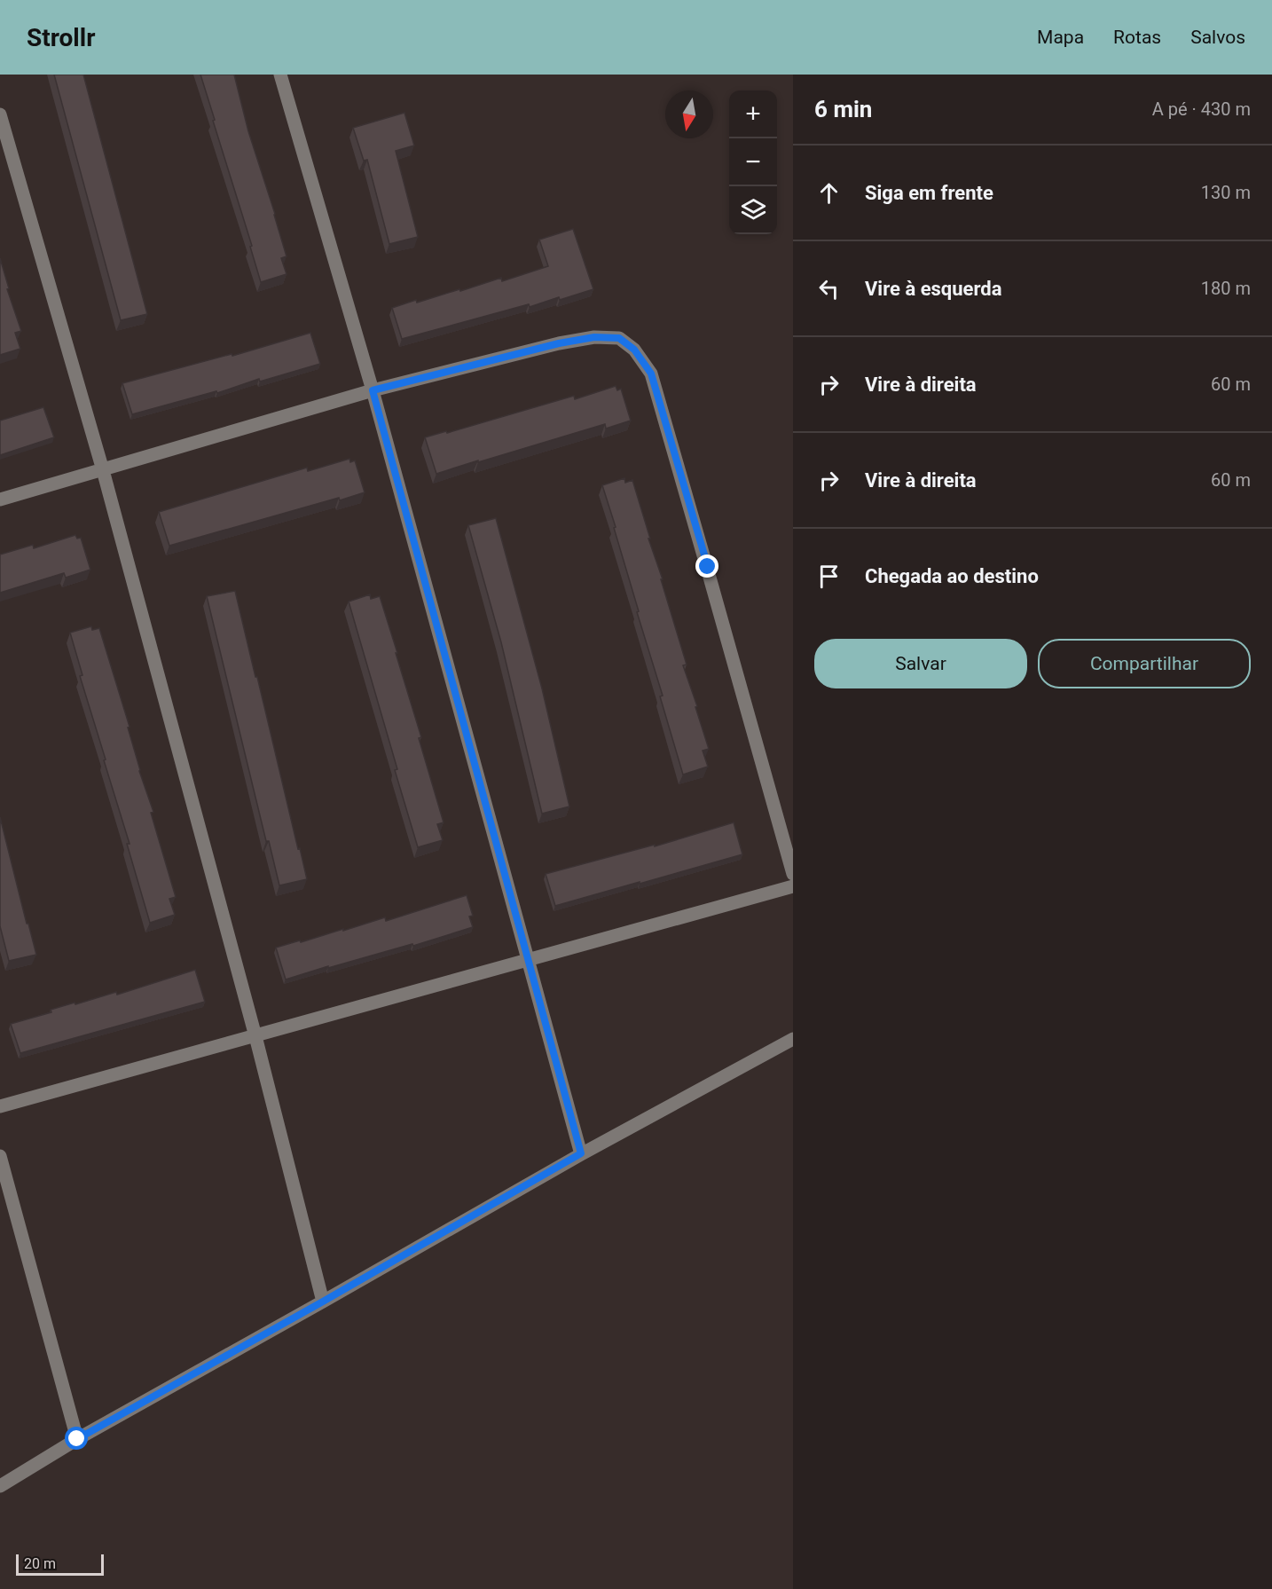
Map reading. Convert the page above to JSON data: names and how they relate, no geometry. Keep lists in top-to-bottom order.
{
  "scale_bar": "20 m",
  "north": "bottom",
  "page": {
    "header": "Strollr",
    "nav": ["Mapa", "Rotas", "Salvos"],
    "heading": ["6 min", "A pé · 430 m"],
    "map_buttons": ["+", "−"],
    "list": [
      ["Siga em frente", "130 m"],
      ["Vire à esquerda", "180 m"],
      ["Vire à direita", "60 m"],
      ["Vire à direita", "60 m"],
      "Chegada ao destino"
    ],
    "buttons": ["Salvar", "Compartilhar"],
    "scale": "20 m"
  }
}
